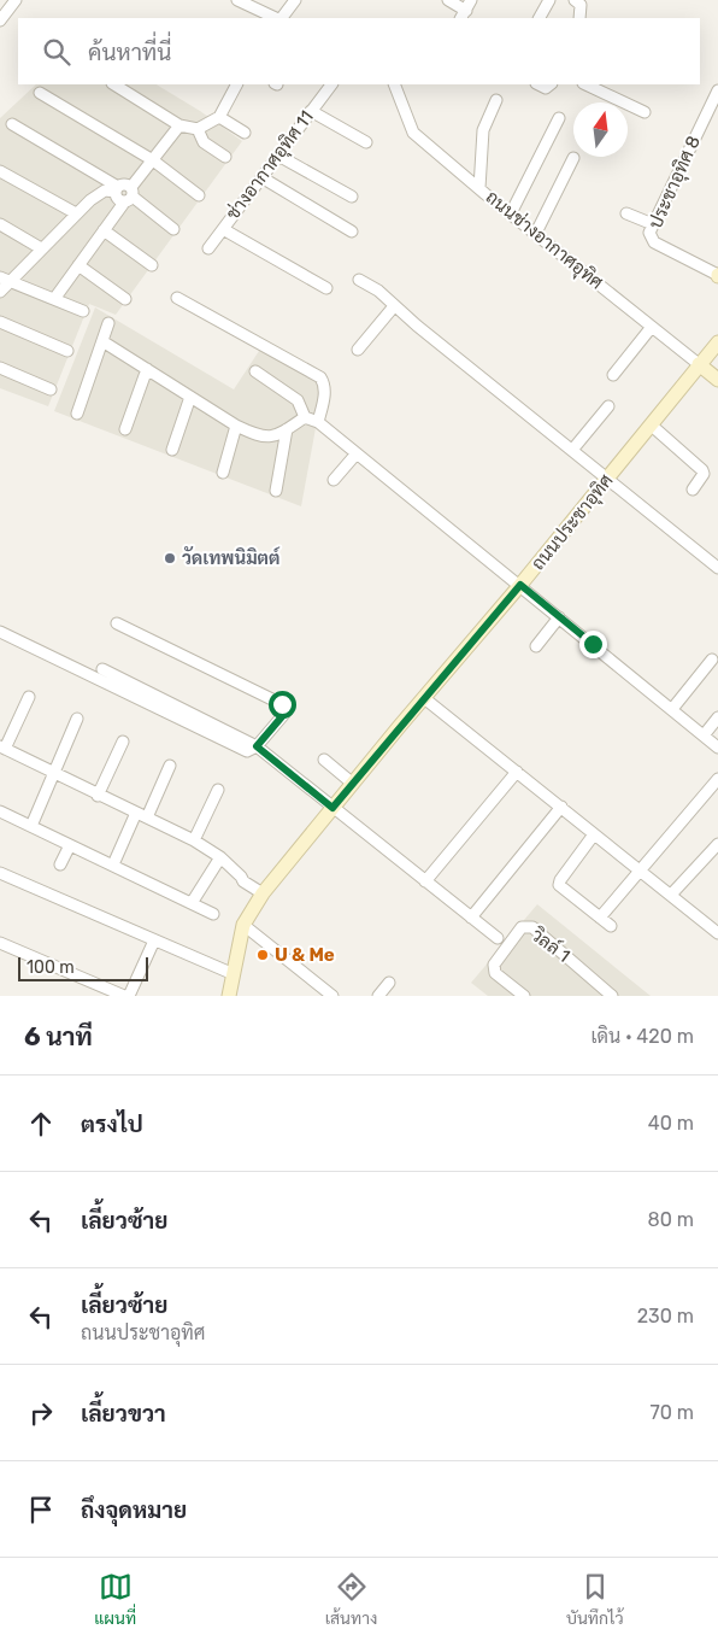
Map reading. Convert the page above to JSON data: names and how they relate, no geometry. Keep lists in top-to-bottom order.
{
  "streets": {
    "street": [
      "ช่างอากาศอุทิศ 11",
      "ประชาอุทิศ 8",
      "ถนนช่างอากาศอุทิศ",
      "ถนนประชาอุทิศ",
      "วิลล์ 1"
    ]
  },
  "crossings": [
    ["ถนนช่างอากาศอุทิศ", "ถนนประชาอุทิศ"]
  ],
  "places": ["วัดเทพนิมิตต์", "U & Me"],
  "scale_bar": "100 m",
  "north": "top",
  "page": {
    "search": "ค้นหาที่นี่",
    "scale": "100 m",
    "heading": ["6 นาที", "เดิน · 420 m"],
    "list": [
      ["ตรงไป", "40 m"],
      ["เลี้ยวซ้าย", "80 m"],
      ["เลี้ยวซ้าย", "ถนนประชาอุทิศ", "230 m"],
      ["เลี้ยวขวา", "70 m"],
      "ถึงจุดหมาย"
    ],
    "nav": ["แผนที่", "เส้นทาง", "บันทึกไว้"]
  }
}
